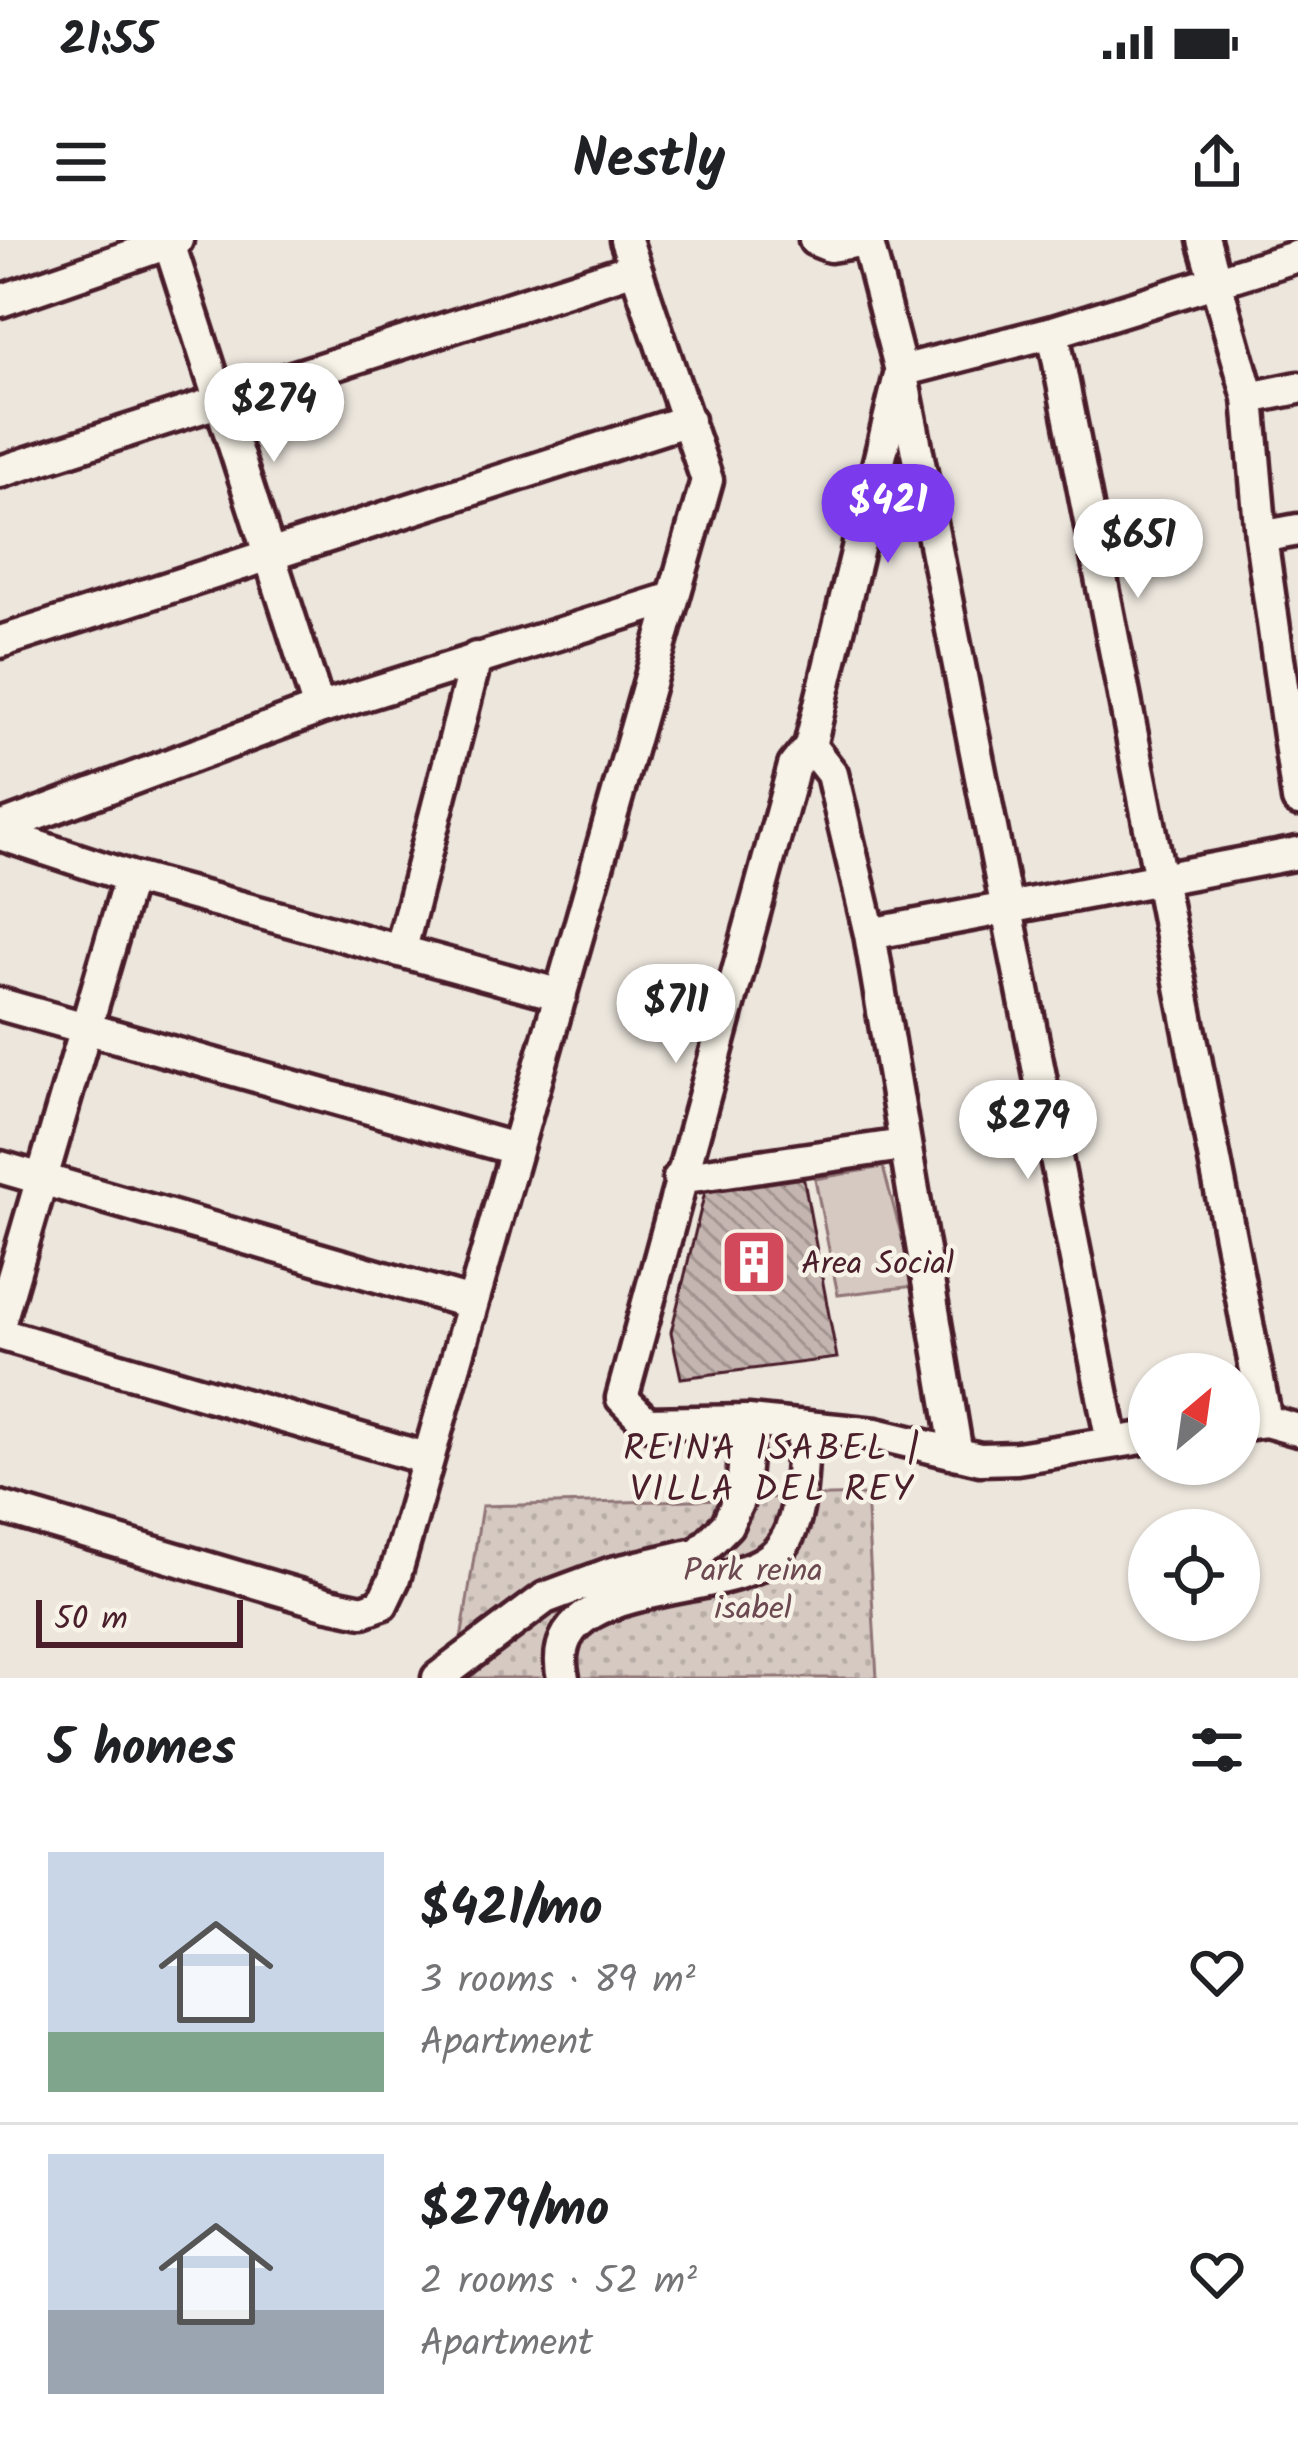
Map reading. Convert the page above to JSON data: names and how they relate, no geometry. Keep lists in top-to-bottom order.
{
  "districts": ["REINA ISABEL | VILLA DEL REY"],
  "parks": ["Park reina isabel"],
  "places": {
    "building": ["Area Social"]
  },
  "scale_bar": "50 m",
  "north": "top right",
  "page": {
    "status": "21:55",
    "header": "Nestly",
    "price": [
      "$274",
      "$421",
      "$651",
      "$711",
      "$279"
    ],
    "scale": "50 m",
    "heading": "5 homes",
    "list": [
      {
        "name": "$421/mo",
        "note": "3 rooms · 89 m² · Apartment"
      },
      {
        "name": "$279/mo",
        "note": "2 rooms · 52 m² · Apartment"
      }
    ]
  }
}
